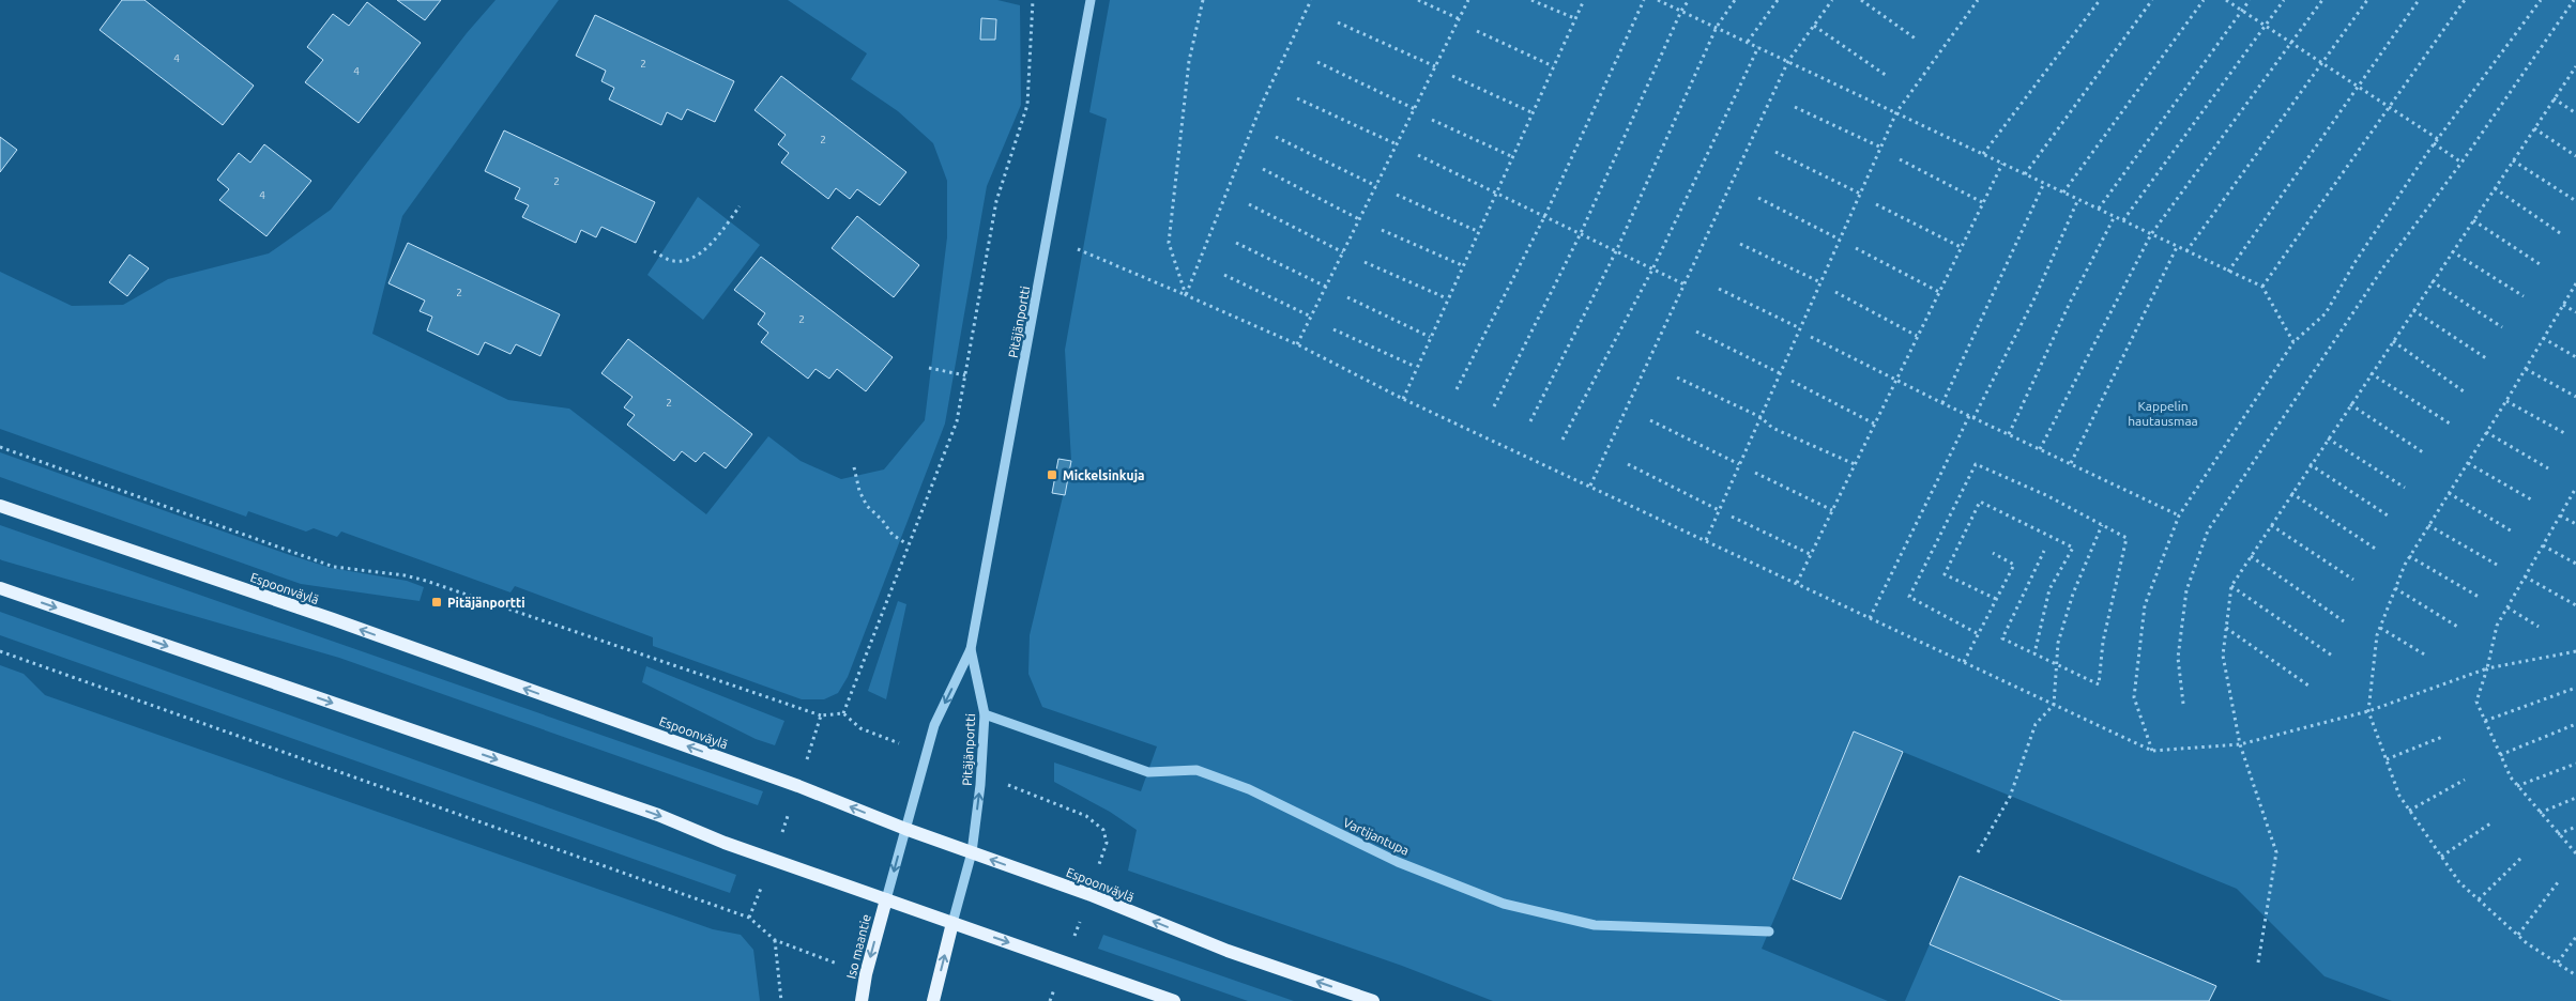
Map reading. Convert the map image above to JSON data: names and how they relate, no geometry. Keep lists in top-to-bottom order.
{
  "streets": {
    "main road": ["Espoonväylä", "Iso maantie"],
    "street": ["Pitäjänportti", "Vartijantupa"]
  },
  "crossings": [
    ["Pitäjänportti", "Espoonväylä"],
    ["Pitäjänportti", "Vartijantupa"],
    ["Pitäjänportti", "Iso maantie"]
  ],
  "parks": ["Kappelin hautausmaa"],
  "places": {
    "transit": ["Mickelsinkuja", "Pitäjänportti"]
  },
  "house_numbers": [
    "4",
    "2",
    "4",
    "2",
    "2",
    "4",
    "2",
    "2",
    "2"
  ]
}
